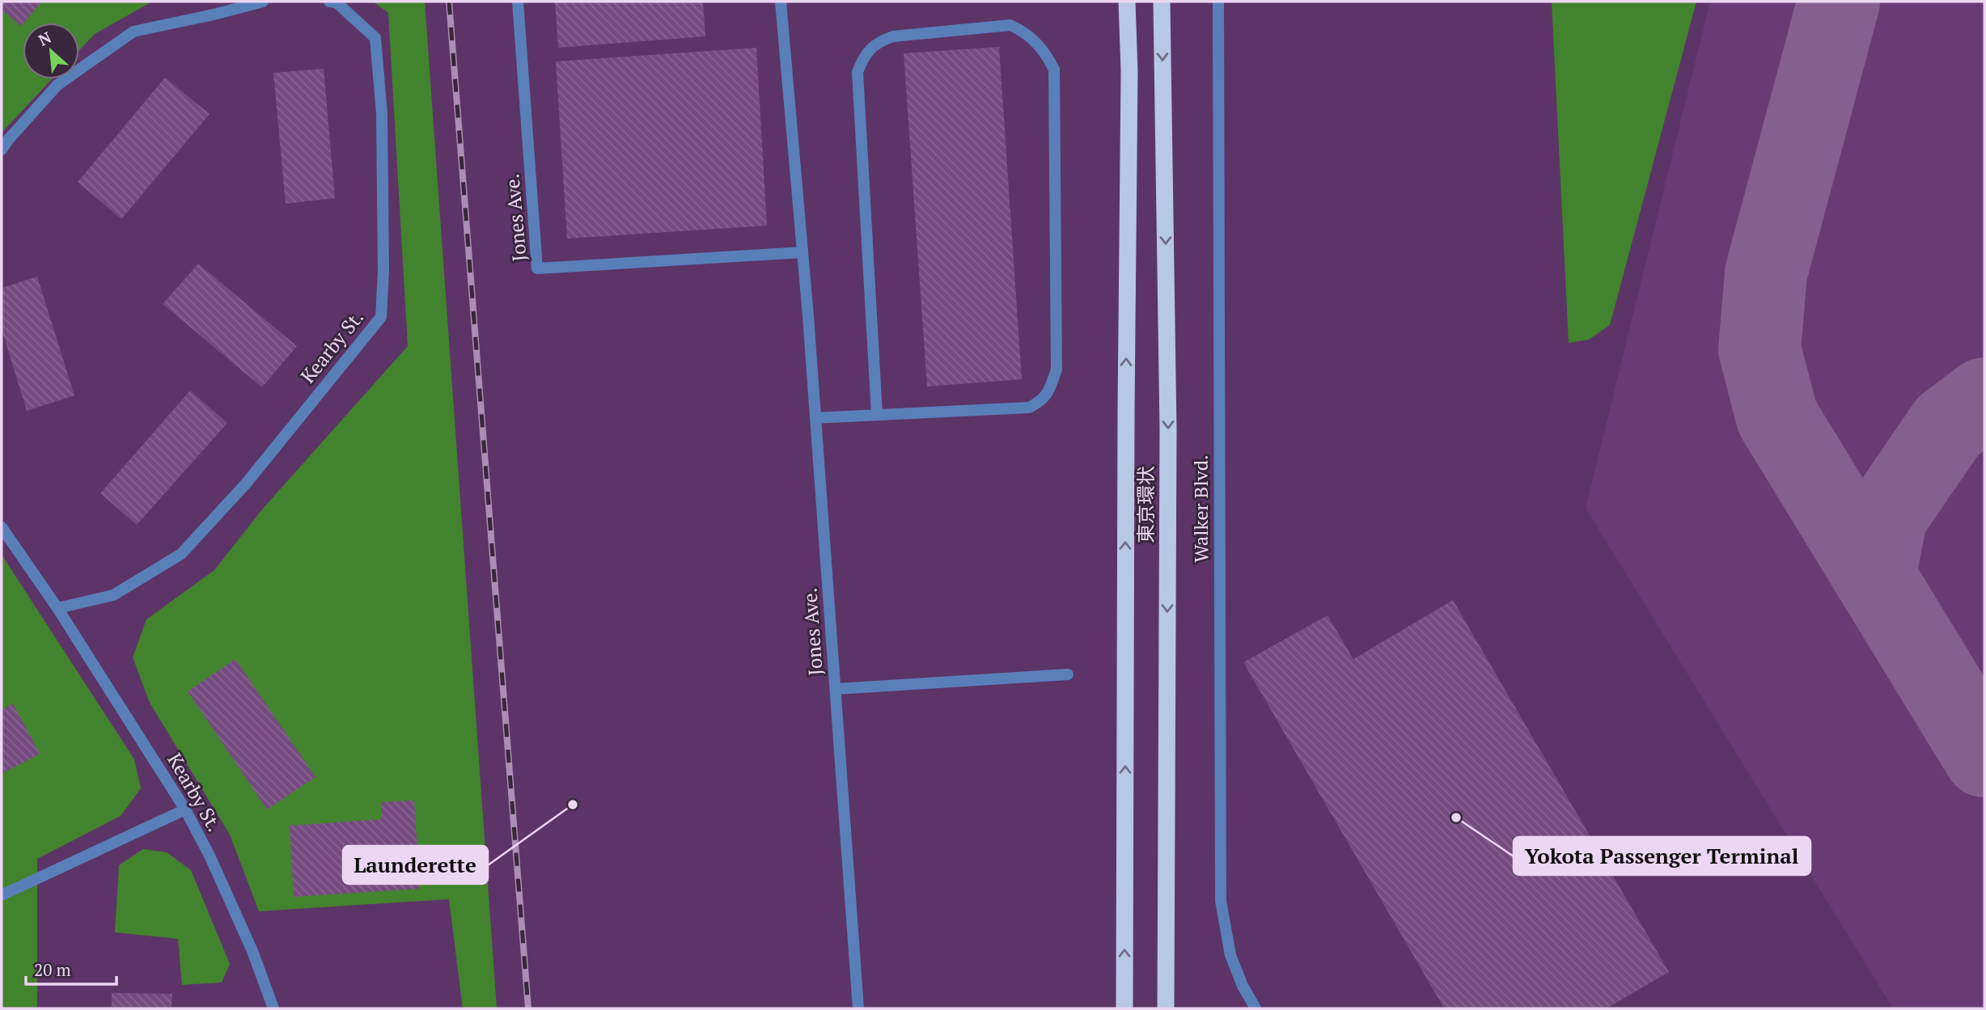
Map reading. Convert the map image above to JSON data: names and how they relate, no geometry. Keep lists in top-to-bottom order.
{
  "streets": {
    "highway": ["東京環状"],
    "lane": ["Jones Ave.", "Kearby St.", "Walker Blvd."]
  },
  "places": ["Launderette", "Yokota Passenger Terminal"],
  "scale_bar": "20 m",
  "north": "top left"
}
